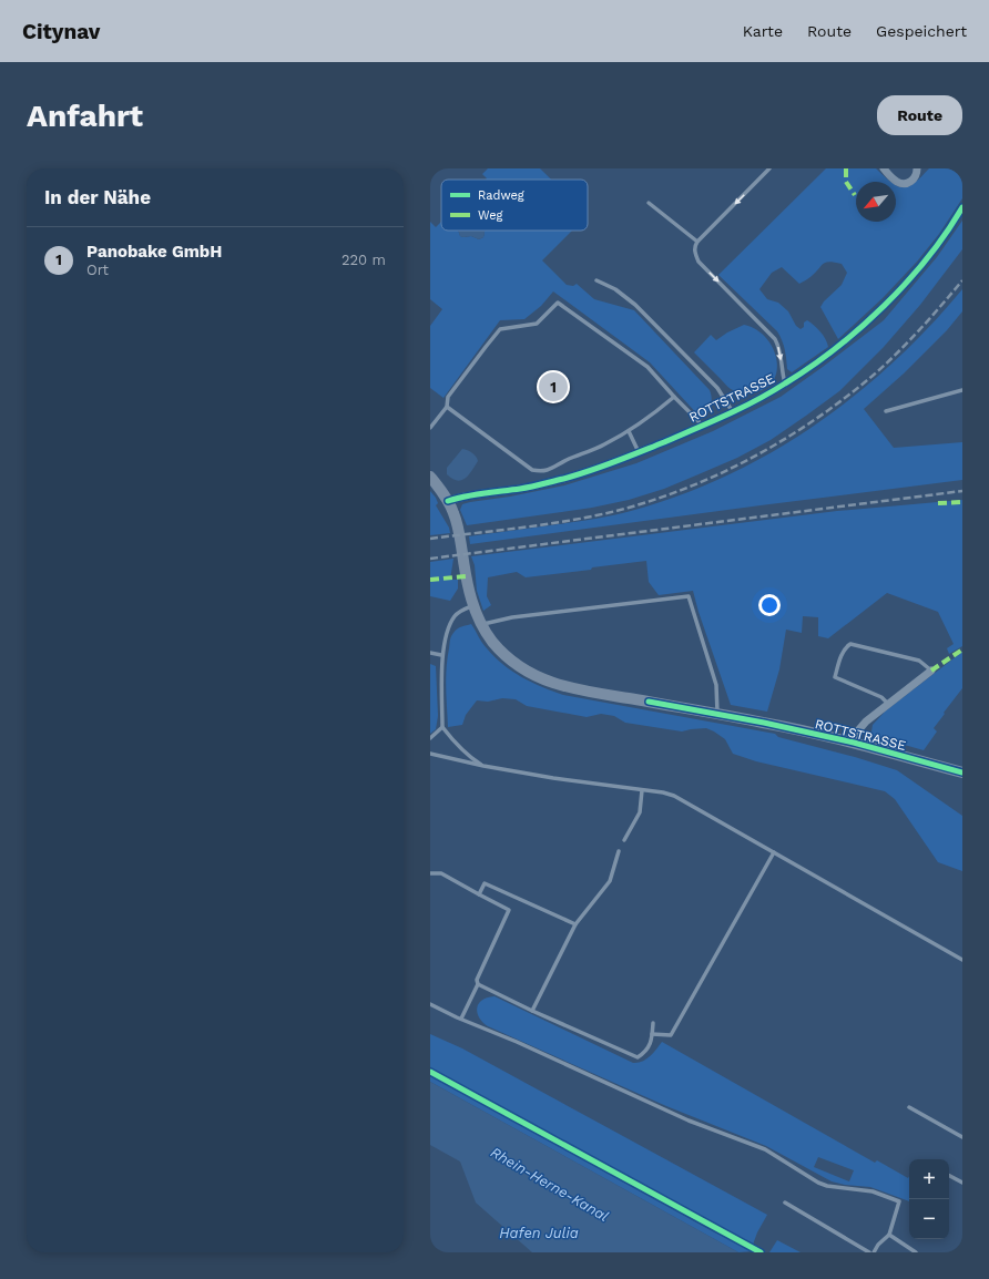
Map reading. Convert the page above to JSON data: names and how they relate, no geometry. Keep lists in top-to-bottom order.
{
  "streets": {
    "street": ["ROTTSTRASSE"]
  },
  "water": ["Rhein-Herne-Kanal", "Hafen Julia"],
  "legend": ["Radweg", "Weg"],
  "north": "bottom left",
  "page": {
    "header": "Citynav",
    "nav": ["Karte", "Route", "Gespeichert"],
    "buttons": "Route",
    "title": "Anfahrt",
    "heading": "In der Nähe",
    "list": [
      {
        "mark": "1",
        "name": "Panobake GmbH",
        "note": "Ort",
        "value": "220 m"
      }
    ],
    "pins": "1",
    "map_buttons": ["+", "−"]
  }
}
